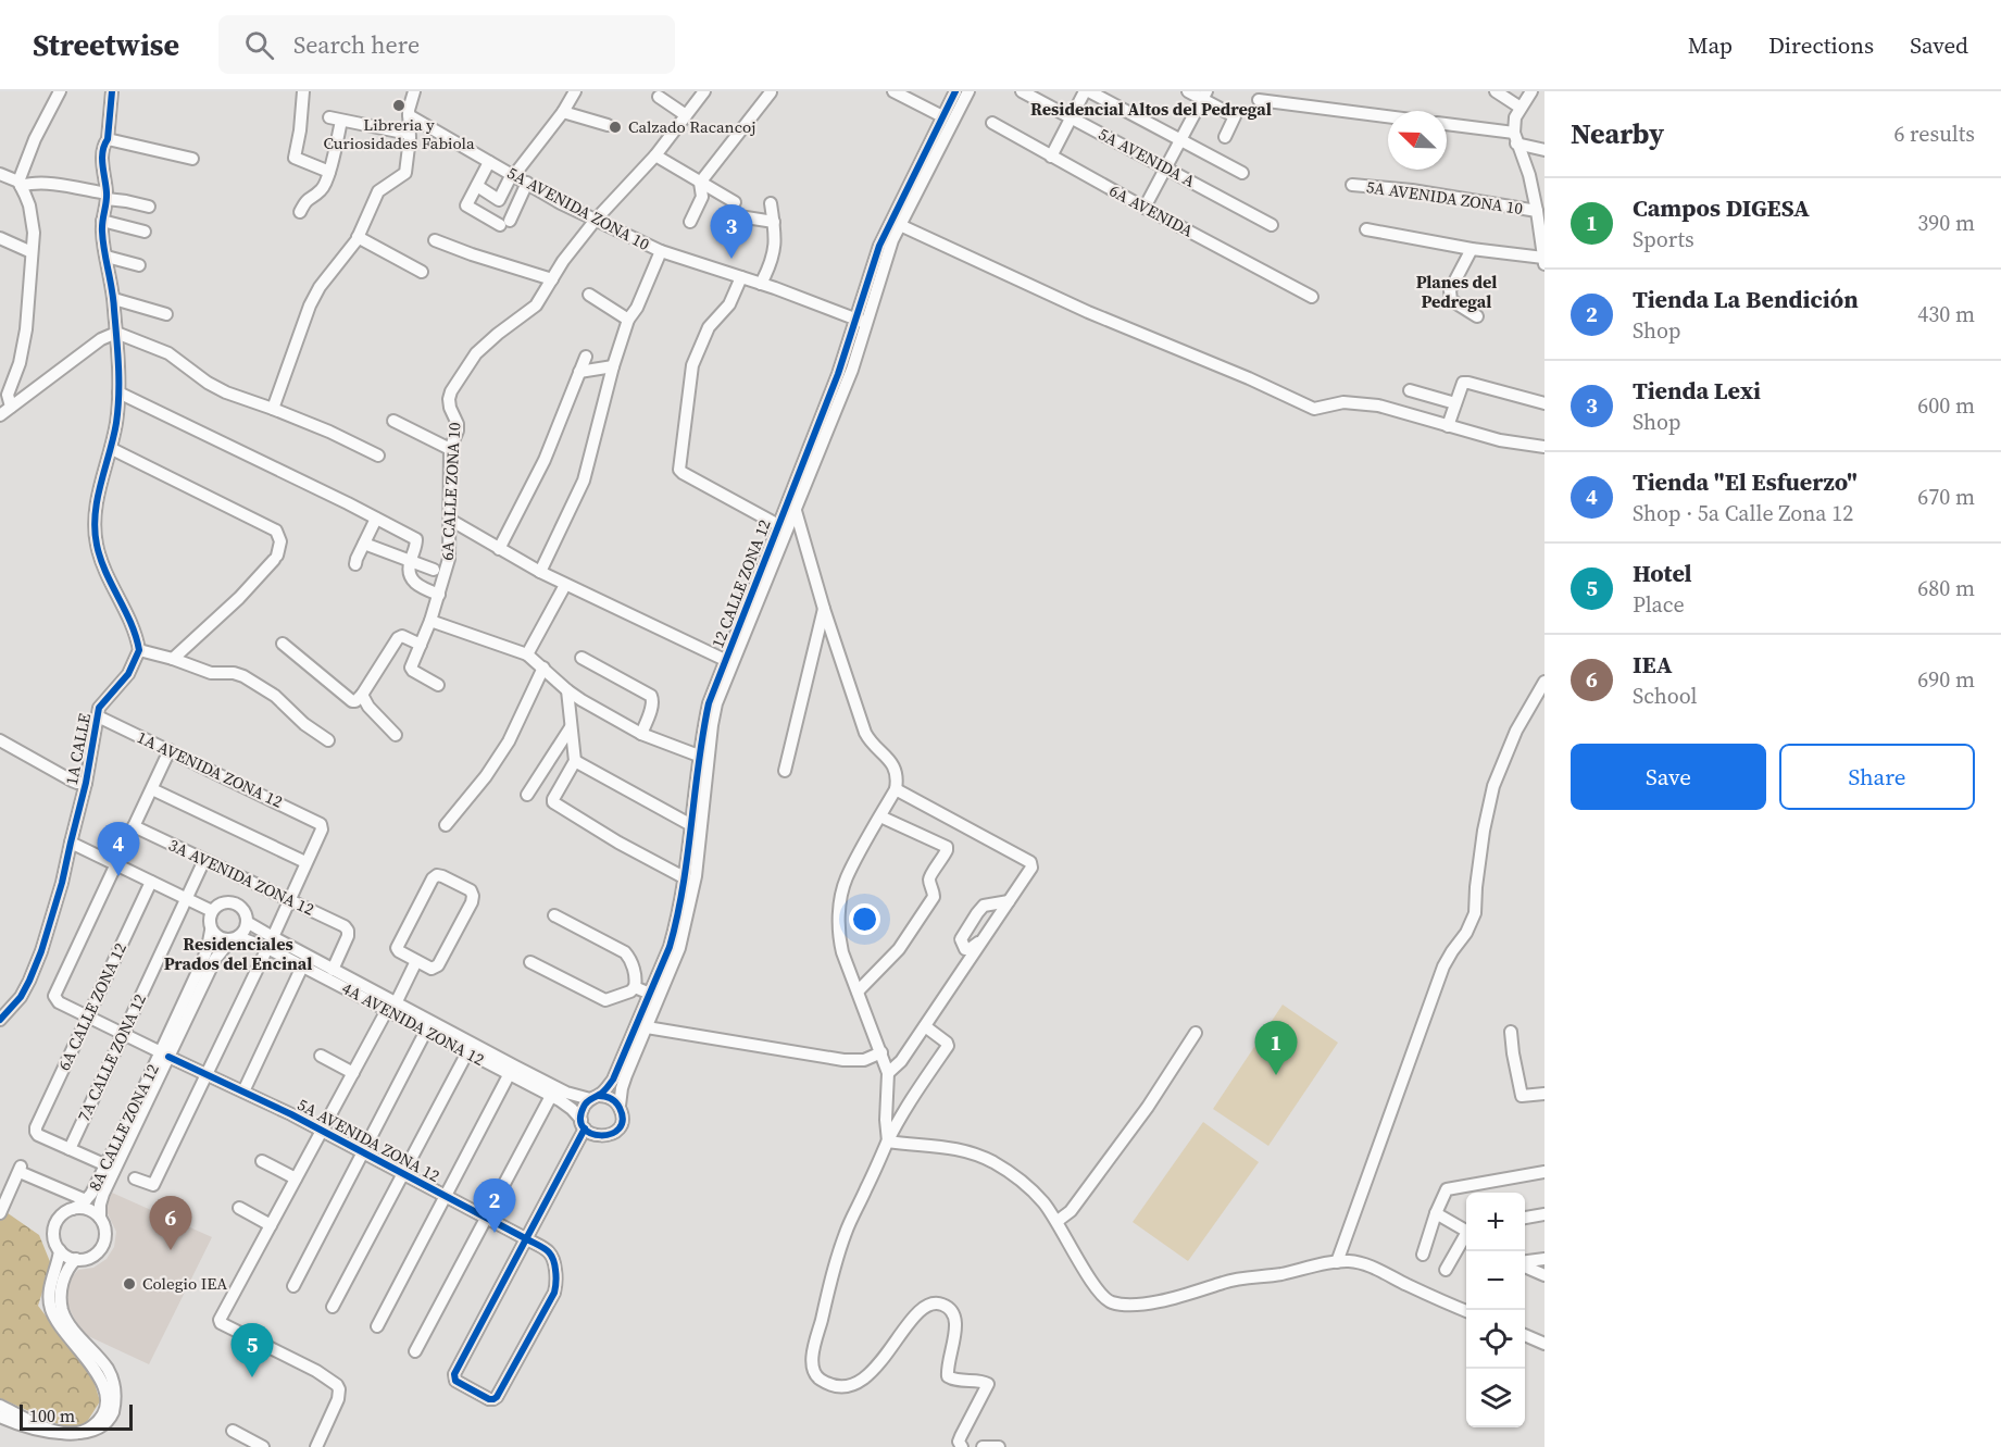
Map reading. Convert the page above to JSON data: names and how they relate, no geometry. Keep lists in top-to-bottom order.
{
  "streets": {
    "street": [
      "5A AVENIDA A",
      "5A AVENIDA ZONA 10",
      "6A AVENIDA",
      "6A CALLE ZONA 10",
      "12 CALLE ZONA 12",
      "1A CALLE",
      "1A AVENIDA ZONA 12",
      "3A AVENIDA ZONA 12",
      "6A CALLE ZONA 12",
      "4A AVENIDA ZONA 12",
      "7A CALLE ZONA 12",
      "8A CALLE ZONA 12",
      "5A AVENIDA ZONA 12"
    ]
  },
  "crossings": [
    ["5A AVENIDA ZONA 10", "6A CALLE ZONA 10"],
    ["5A AVENIDA ZONA 10", "12 CALLE ZONA 12"],
    ["12 CALLE ZONA 12", "4A AVENIDA ZONA 12"],
    ["1A CALLE", "1A AVENIDA ZONA 12"],
    ["3A AVENIDA ZONA 12", "4A AVENIDA ZONA 12"],
    ["3A AVENIDA ZONA 12", "7A CALLE ZONA 12"],
    ["6A CALLE ZONA 12", "7A CALLE ZONA 12"],
    ["6A CALLE ZONA 12", "5A AVENIDA ZONA 12"],
    ["4A AVENIDA ZONA 12", "8A CALLE ZONA 12"],
    ["7A CALLE ZONA 12", "5A AVENIDA ZONA 12"],
    ["8A CALLE ZONA 12", "5A AVENIDA ZONA 12"]
  ],
  "districts": ["Residencial Altos del Pedregal", "Planes del Pedregal", "Residenciales Prados del Encinal"],
  "places": ["Libreria y Curiosidades Fabiola", "Calzado Racancoj", "Colegio IEA"],
  "scale_bar": "100 m",
  "north": "top left",
  "page": {
    "header": "Streetwise",
    "search": "Search here",
    "nav": ["Map", "Directions", "Saved"],
    "heading": ["Nearby", "6 results"],
    "list": [
      {
        "mark": "1",
        "name": "Campos DIGESA",
        "note": "Sports",
        "value": "390 m"
      },
      {
        "mark": "2",
        "name": "Tienda La Bendición",
        "note": "Shop",
        "value": "430 m"
      },
      {
        "mark": "3",
        "name": "Tienda Lexi",
        "note": "Shop",
        "value": "600 m"
      },
      {
        "mark": "4",
        "name": "Tienda \"El Esfuerzo\"",
        "note": "Shop · 5a Calle Zona 12",
        "value": "670 m"
      },
      {
        "mark": "5",
        "name": "Hotel",
        "note": "Place",
        "value": "680 m"
      },
      {
        "mark": "6",
        "name": "IEA",
        "note": "School",
        "value": "690 m"
      }
    ],
    "pins": [
      "3",
      "4",
      "1",
      "2",
      "6",
      "5"
    ],
    "buttons": ["Save", "Share"],
    "map_buttons": ["+", "−"],
    "scale": "100 m"
  }
}
